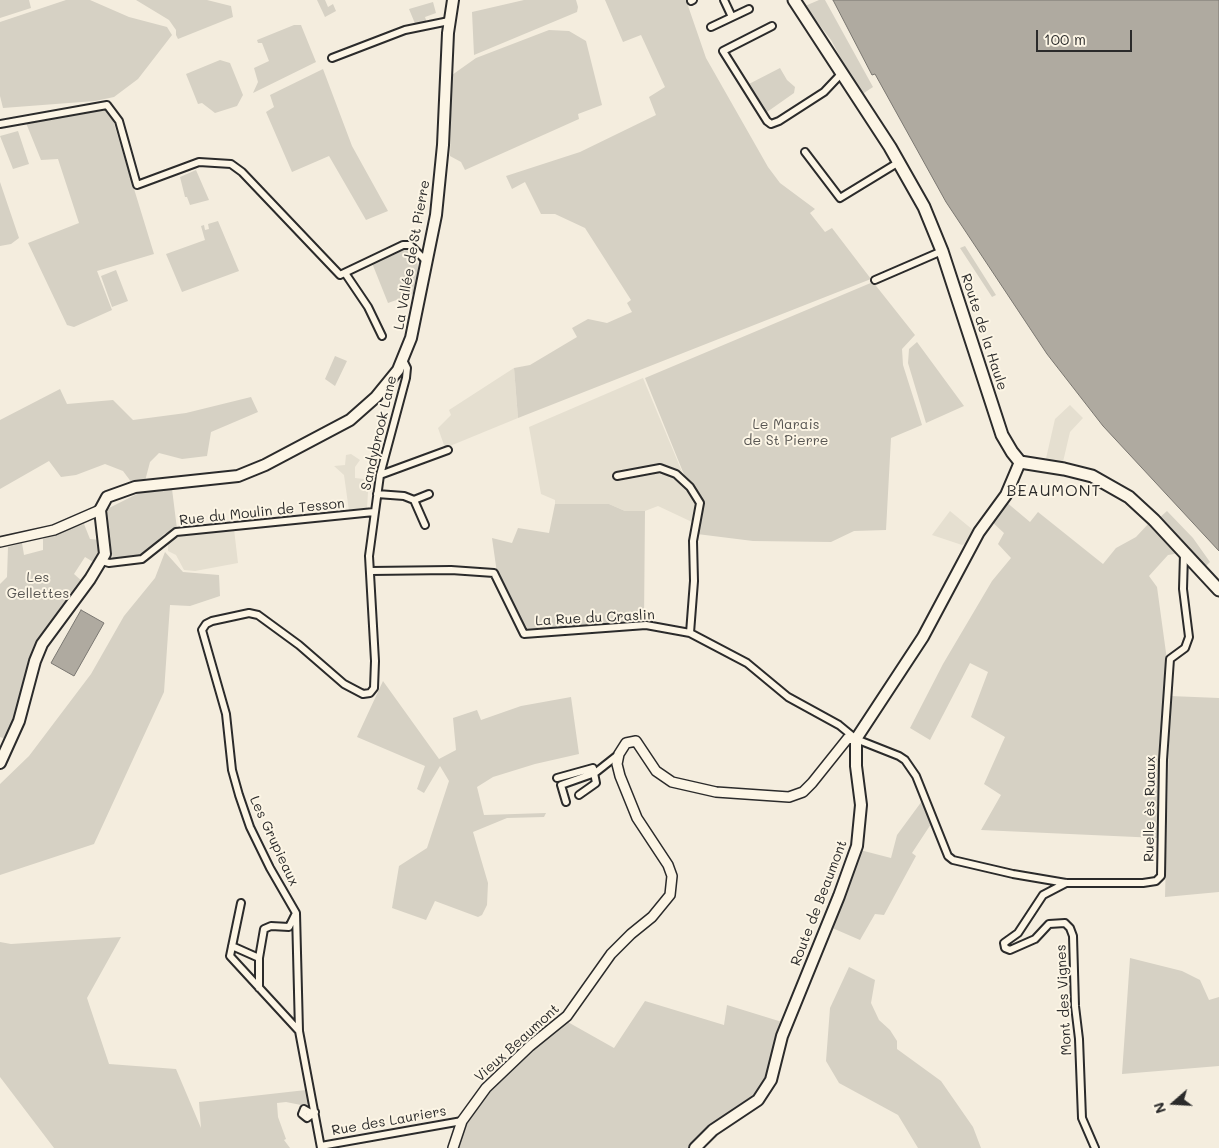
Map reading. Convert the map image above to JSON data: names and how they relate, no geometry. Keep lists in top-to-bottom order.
{
  "streets": {
    "highway": ["Route de la Haule"],
    "main road": ["La Vallée de St Pierre", "Route de Beaumont"],
    "street": [
      "Sandybrook Lane",
      "Rue du Moulin de Tesson",
      "La Rue du Craslin",
      "Ruelle ès Ruaux",
      "Les Grupieaux",
      "Mont des Vignes",
      "Vieux Beaumont",
      "Rue des Lauriers"
    ]
  },
  "crossings": [
    ["La Vallée de St Pierre", "Sandybrook Lane"],
    ["Sandybrook Lane", "Rue du Moulin de Tesson"],
    ["Sandybrook Lane", "Les Grupieaux"],
    ["Rue du Moulin de Tesson", "Les Grupieaux"],
    ["La Rue du Craslin", "Ruelle ès Ruaux"],
    ["La Rue du Craslin", "Les Grupieaux"],
    ["La Rue du Craslin", "Route de Beaumont"],
    ["Ruelle ès Ruaux", "Route de Beaumont"],
    ["Ruelle ès Ruaux", "Mont des Vignes"],
    ["Les Grupieaux", "Rue des Lauriers"],
    ["Vieux Beaumont", "Rue des Lauriers"]
  ],
  "districts": ["BEAUMONT"],
  "parks": ["Le Marais de St Pierre", "Les Gellettes"],
  "scale_bar": "100 m",
  "north": "left"
}
